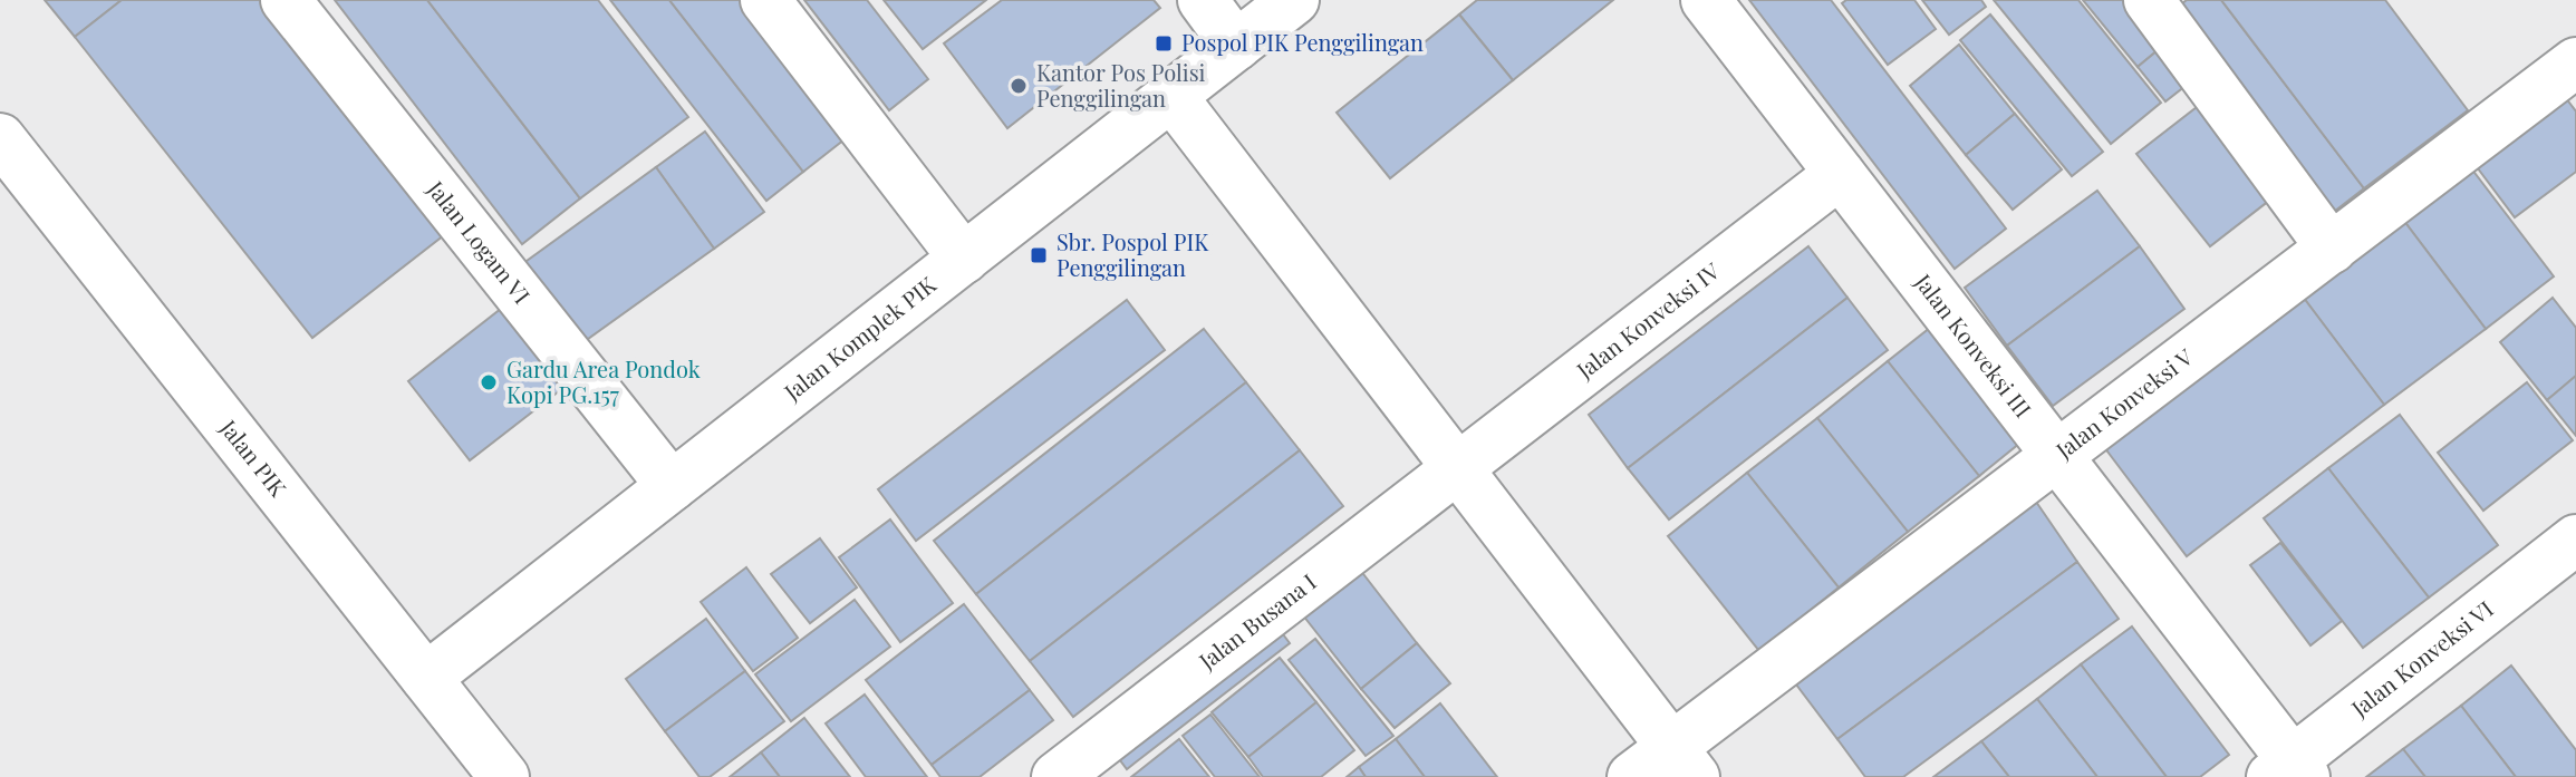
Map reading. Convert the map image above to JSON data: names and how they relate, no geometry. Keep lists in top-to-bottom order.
{
  "streets": {
    "street": [
      "Jalan Logam VI",
      "Jalan Konveksi IV",
      "Jalan Komplek PIK",
      "Jalan Konveksi III",
      "Jalan Konveksi V",
      "Jalan PIK",
      "Jalan Busana I",
      "Jalan Konveksi VI"
    ]
  },
  "crossings": [
    ["Jalan Logam VI", "Jalan Komplek PIK"],
    ["Jalan Konveksi IV", "Jalan Konveksi III"],
    ["Jalan Konveksi IV", "Jalan Busana I"],
    ["Jalan Komplek PIK", "Jalan PIK"],
    ["Jalan Konveksi III", "Jalan Konveksi V"],
    ["Jalan Konveksi III", "Jalan Konveksi VI"]
  ],
  "places": {
    "transit": ["Pospol PIK Penggilingan", "Sbr. Pospol PIK Penggilingan"],
    "other": ["Kantor Pos Polisi Penggilingan", "Gardu Area Pondok Kopi PG.157"]
  }
}
